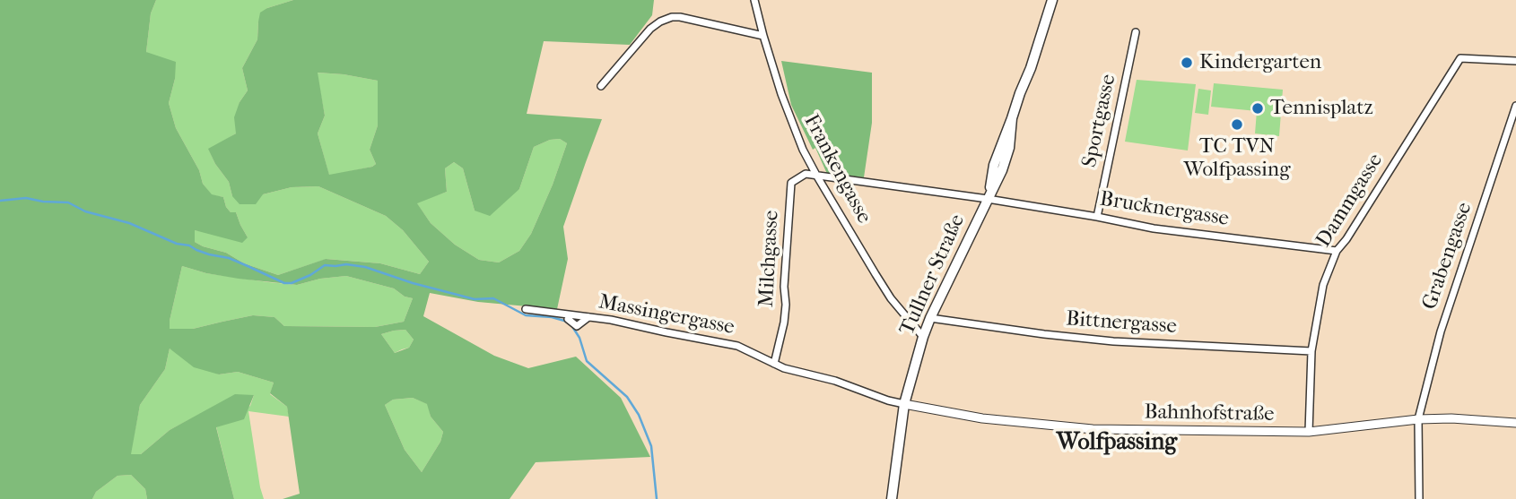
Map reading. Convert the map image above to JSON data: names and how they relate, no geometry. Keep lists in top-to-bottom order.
{
  "streets": {
    "main road": ["Tullner Straße"],
    "street": [
      "Sportgasse",
      "Frankengasse",
      "Dammgasse",
      "Brucknergasse",
      "Grabengasse",
      "Milchgasse",
      "Massingergasse",
      "Bittnergasse",
      "Bahnhofstraße"
    ]
  },
  "crossings": [
    ["Sportgasse", "Brucknergasse"],
    ["Frankengasse", "Brucknergasse"],
    ["Frankengasse", "Milchgasse"],
    ["Frankengasse", "Tullner Straße"],
    ["Dammgasse", "Brucknergasse"],
    ["Dammgasse", "Bittnergasse"],
    ["Dammgasse", "Bahnhofstraße"],
    ["Brucknergasse", "Milchgasse"],
    ["Brucknergasse", "Tullner Straße"],
    ["Grabengasse", "Bahnhofstraße"],
    ["Milchgasse", "Massingergasse"],
    ["Tullner Straße", "Massingergasse"],
    ["Tullner Straße", "Bittnergasse"],
    ["Tullner Straße", "Bahnhofstraße"],
    ["Massingergasse", "Bahnhofstraße"]
  ],
  "districts": ["Wolfpassing"],
  "places": ["Kindergarten", "Tennisplatz", "TC TVN Wolfpassing"]
}
